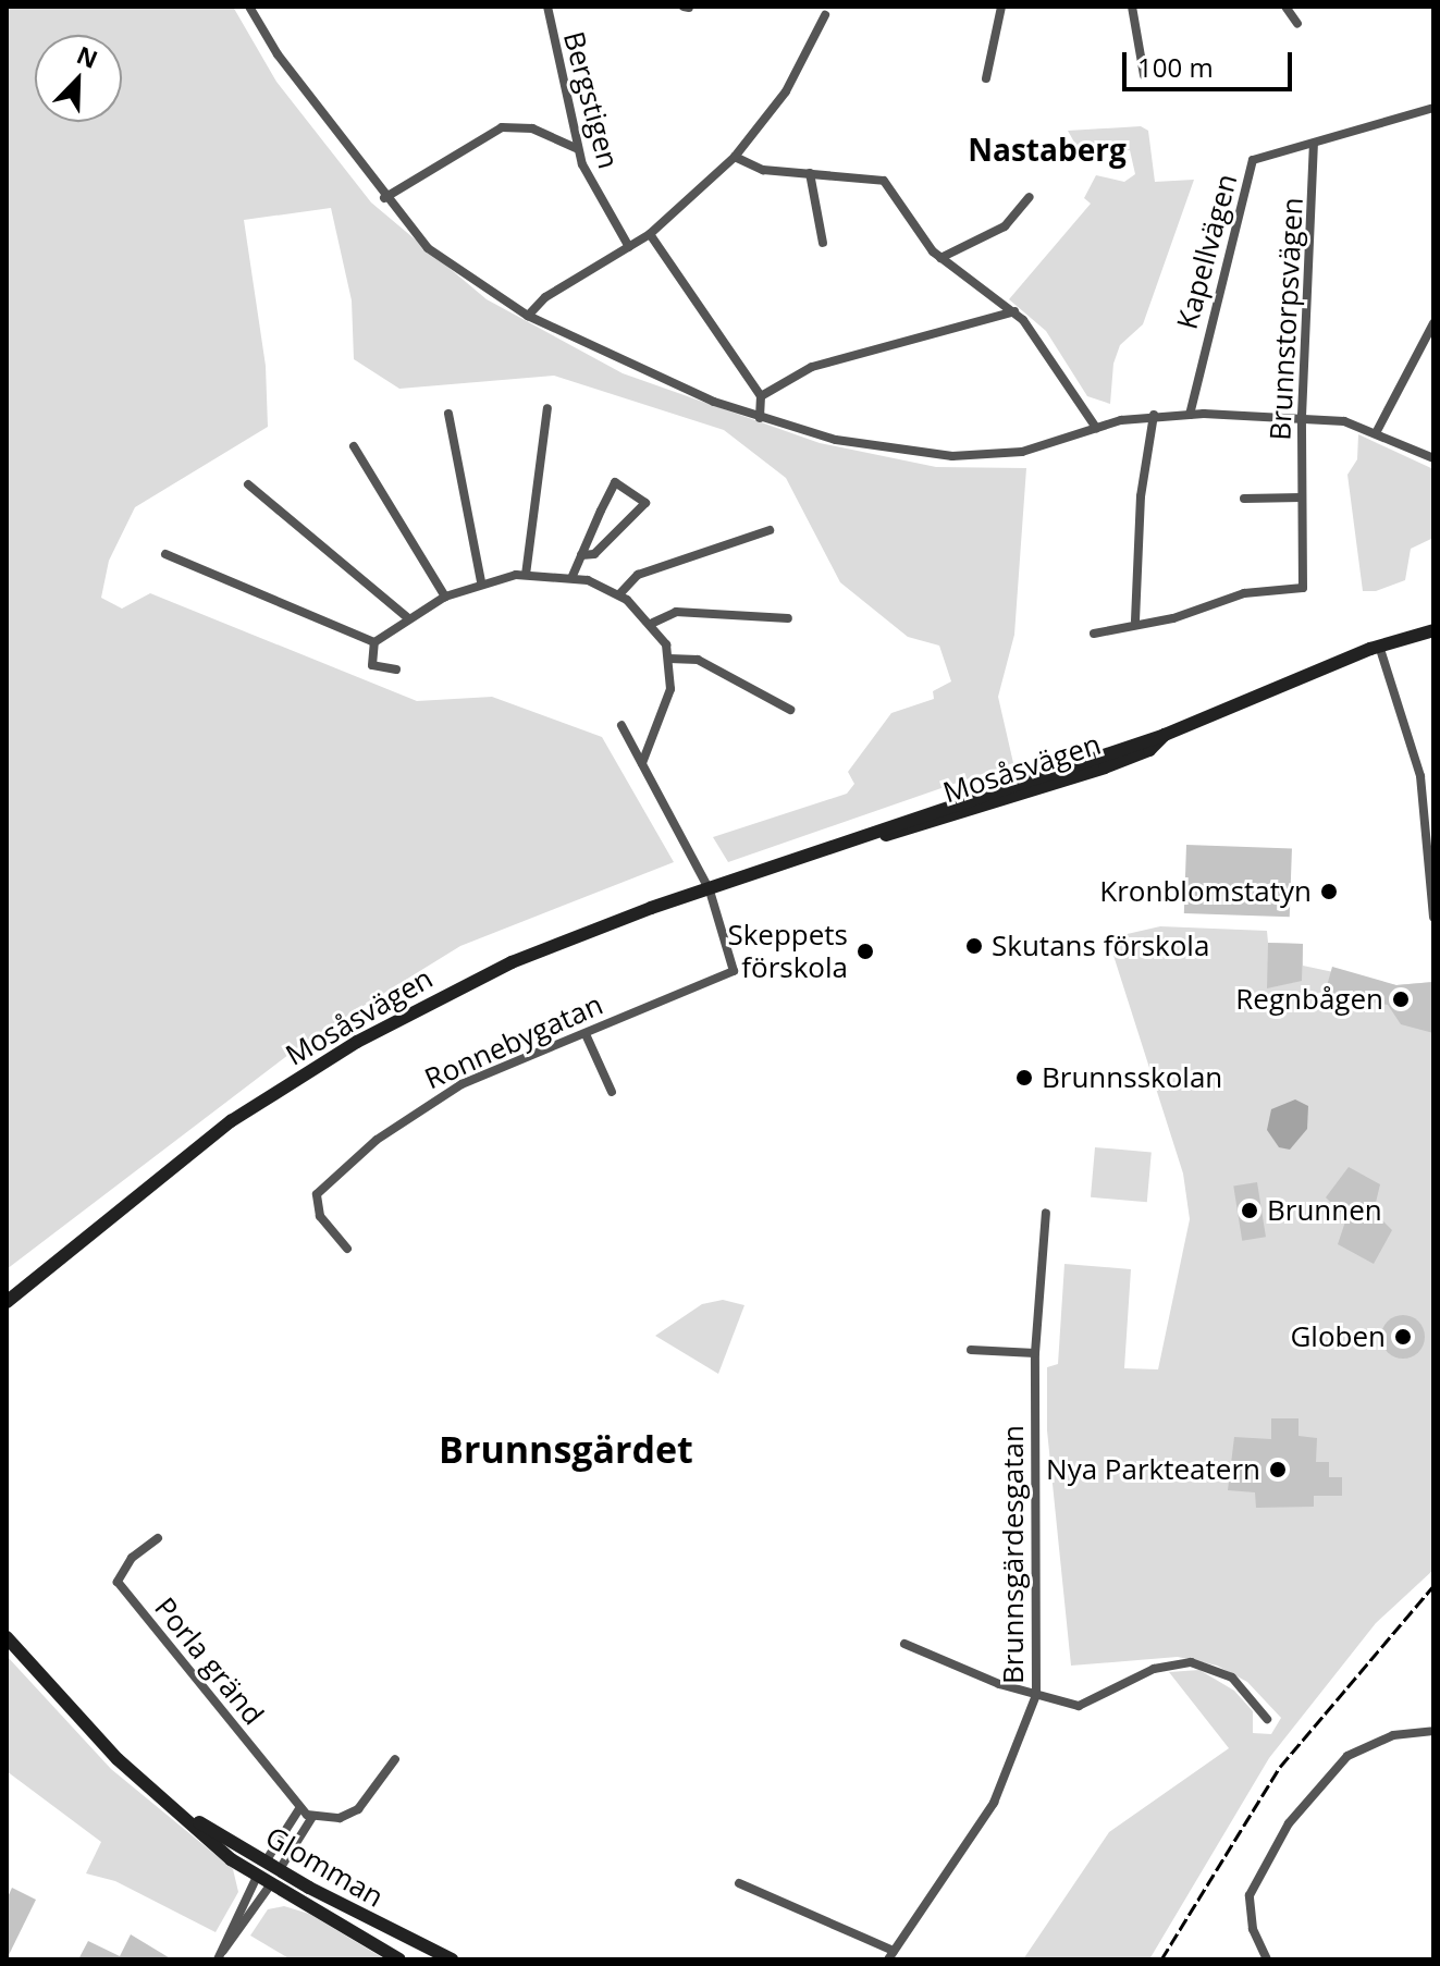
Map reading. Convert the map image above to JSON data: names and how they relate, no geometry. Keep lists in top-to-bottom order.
{
  "streets": {
    "main road": ["Mosåsvägen", "Glomman"],
    "street": [
      "Bergstigen",
      "Kapellvägen",
      "Brunnstorpsvägen",
      "Ronnebygatan",
      "Brunnsgärdesgatan",
      "Porla gränd"
    ]
  },
  "crossings": [
    ["Kapellvägen", "Brunnstorpsvägen"],
    ["Mosåsvägen", "Ronnebygatan"]
  ],
  "districts": ["Nastaberg", "Brunnsgärdet"],
  "places": [
    "Kronblomstatyn",
    "Skutans förskola",
    "Skeppets förskola",
    "Regnbågen",
    "Brunnsskolan",
    "Brunnen",
    "Globen",
    "Nya Parkteatern"
  ],
  "scale_bar": "100 m",
  "north": "top right"
}
